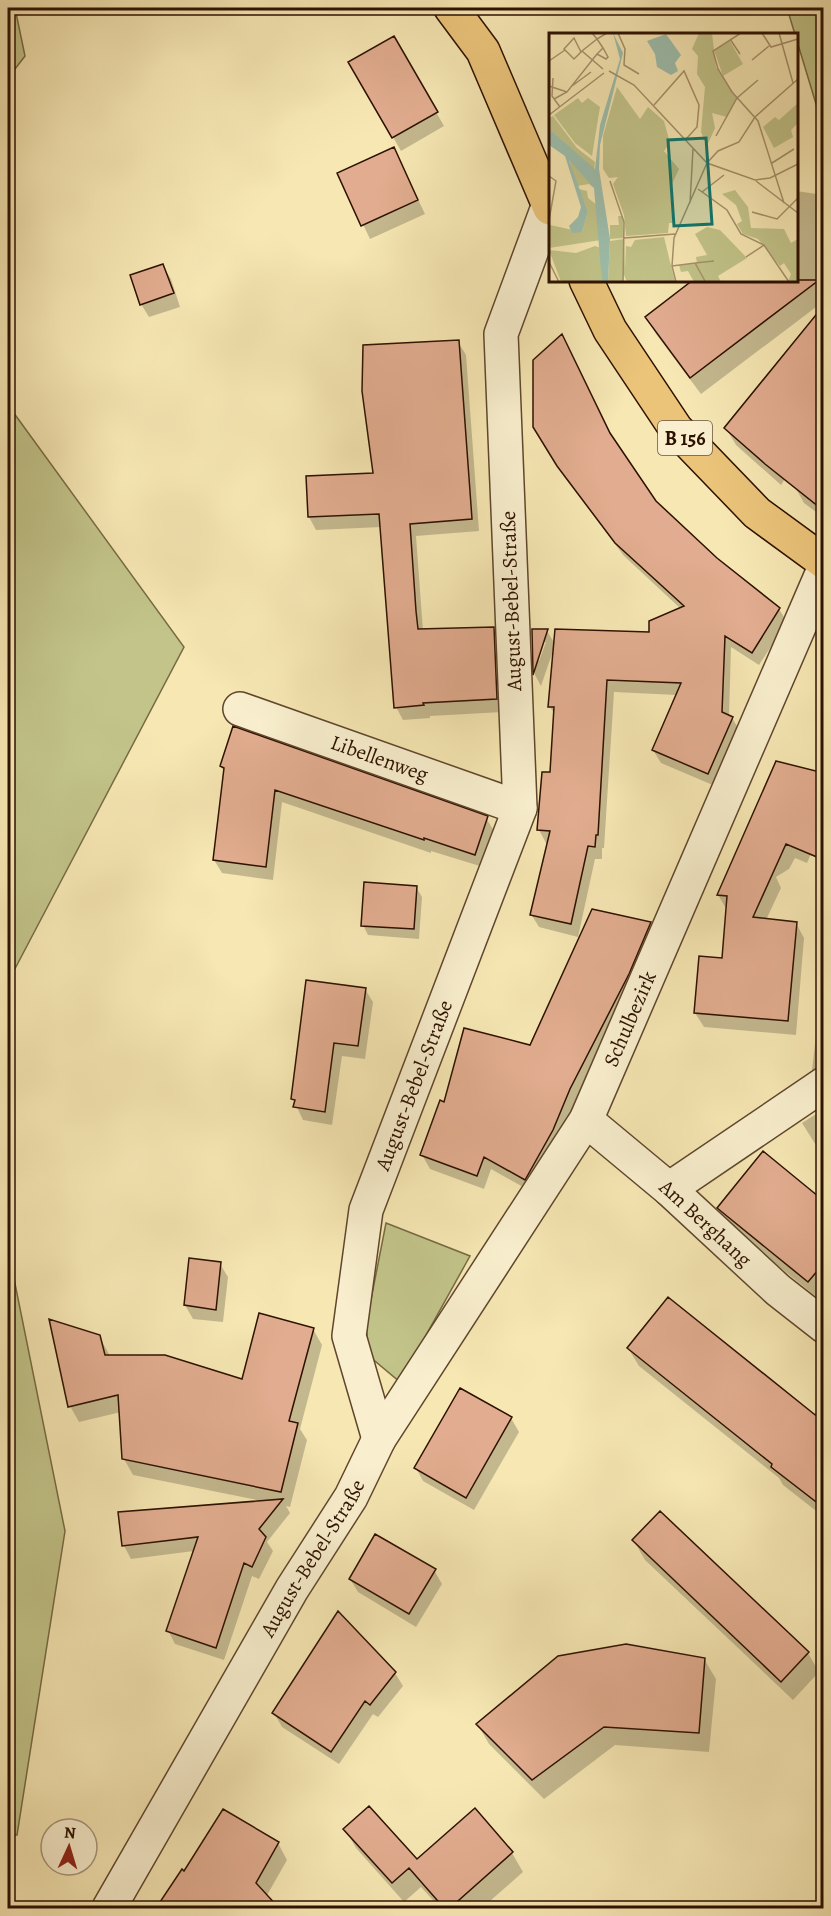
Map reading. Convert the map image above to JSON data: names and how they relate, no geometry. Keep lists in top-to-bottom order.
{
  "streets": {
    "main road": ["B 156"],
    "street": [
      "August-Bebel-Straße",
      "Libellenweg",
      "Schulbezirk",
      "Am Berghang"
    ]
  },
  "crossings": [
    ["August-Bebel-Straße", "Libellenweg"],
    ["August-Bebel-Straße", "Schulbezirk"],
    ["Schulbezirk", "Am Berghang"]
  ],
  "north": "top"
}
